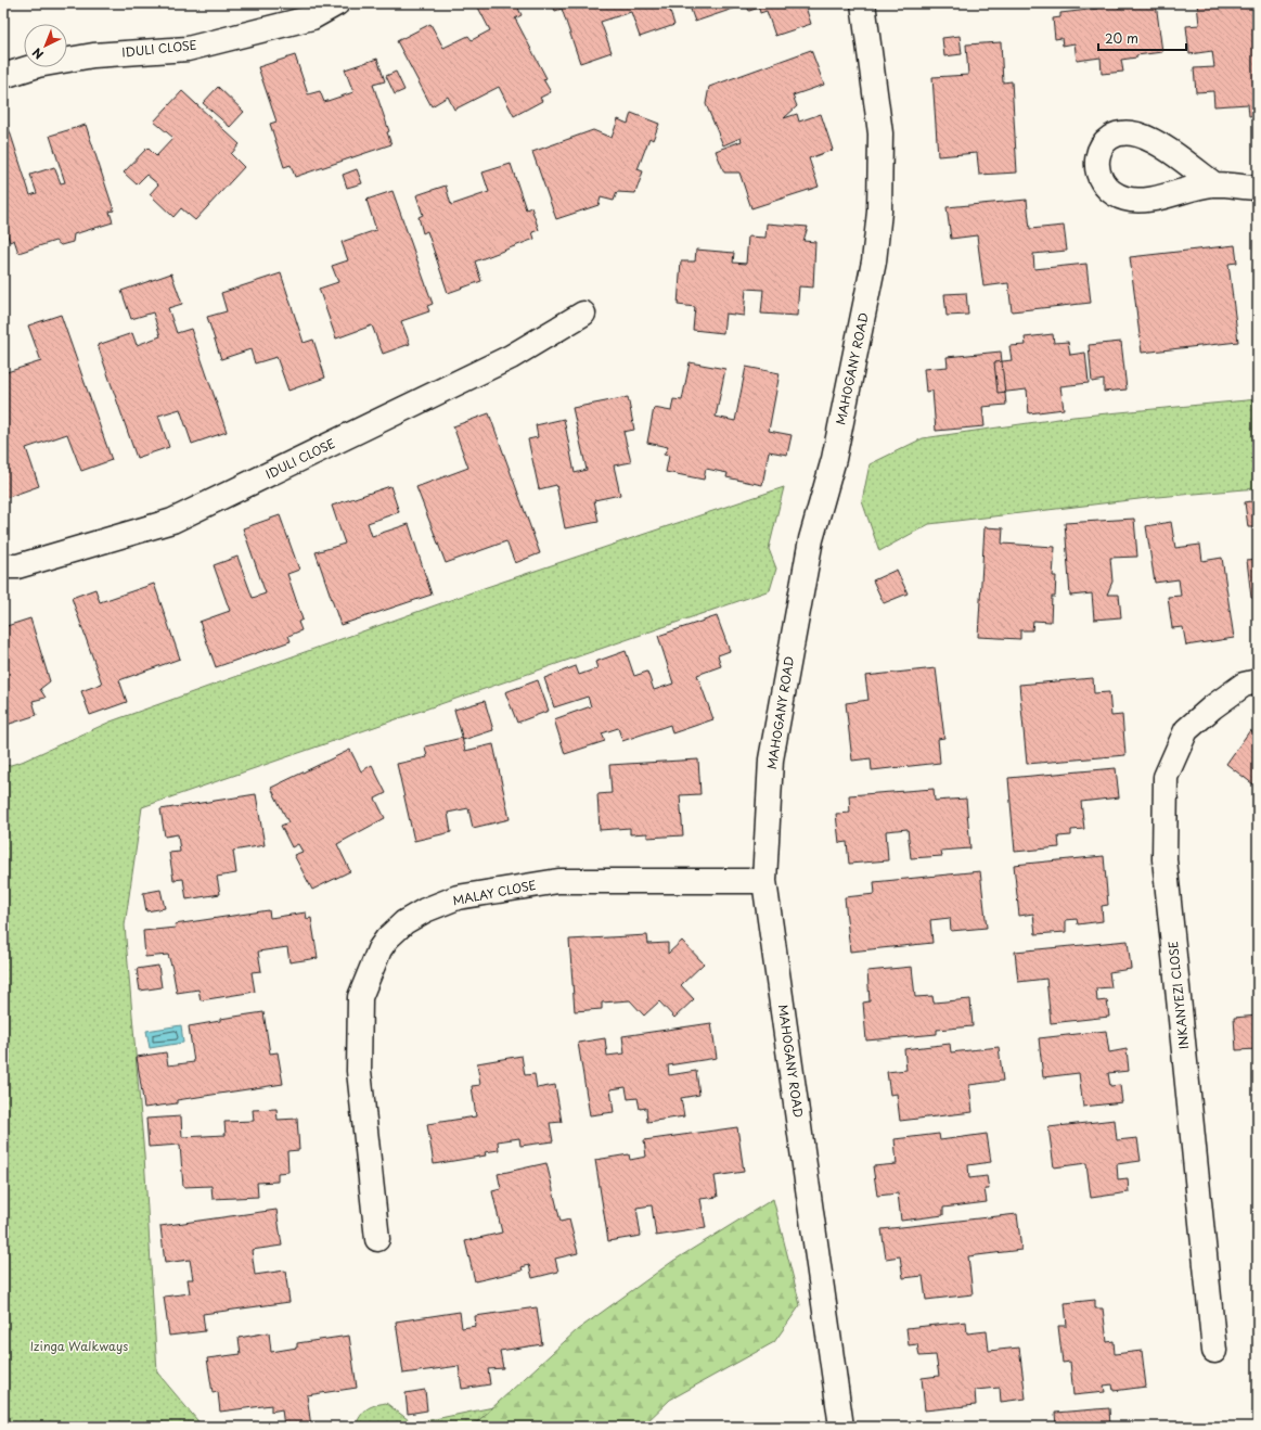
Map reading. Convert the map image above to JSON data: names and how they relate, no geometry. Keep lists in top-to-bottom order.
{
  "streets": {
    "street": [
      "IDULI CLOSE",
      "MAHOGANY ROAD",
      "MALAY CLOSE",
      "INKANYEZI CLOSE"
    ]
  },
  "crossings": [
    ["MAHOGANY ROAD", "MALAY CLOSE"]
  ],
  "parks": ["Izinga Walkways"],
  "scale_bar": "20 m",
  "north": "bottom left"
}
